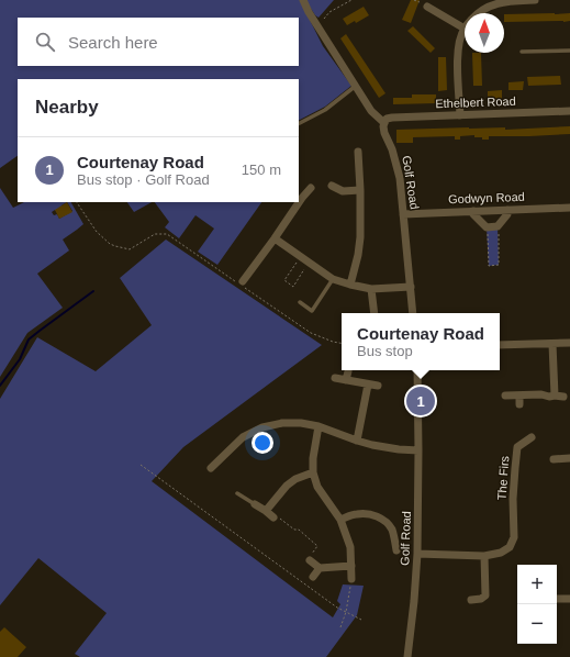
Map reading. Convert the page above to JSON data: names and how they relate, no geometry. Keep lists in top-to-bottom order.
{
  "streets": {
    "street": [
      "Ethelbert Road",
      "Golf Road",
      "Godwyn Road",
      "The Firs"
    ]
  },
  "crossings": [
    ["Ethelbert Road", "Golf Road"],
    ["Golf Road", "Godwyn Road"]
  ],
  "north": "top",
  "page": {
    "search": "Search here",
    "heading": "Nearby",
    "list": [
      {
        "mark": "1",
        "name": "Courtenay Road",
        "note": "Bus stop · Golf Road",
        "value": "150 m"
      }
    ],
    "popup": ["Courtenay Road", "Bus stop"],
    "pins": "1",
    "map_buttons": ["+", "−"]
  }
}
